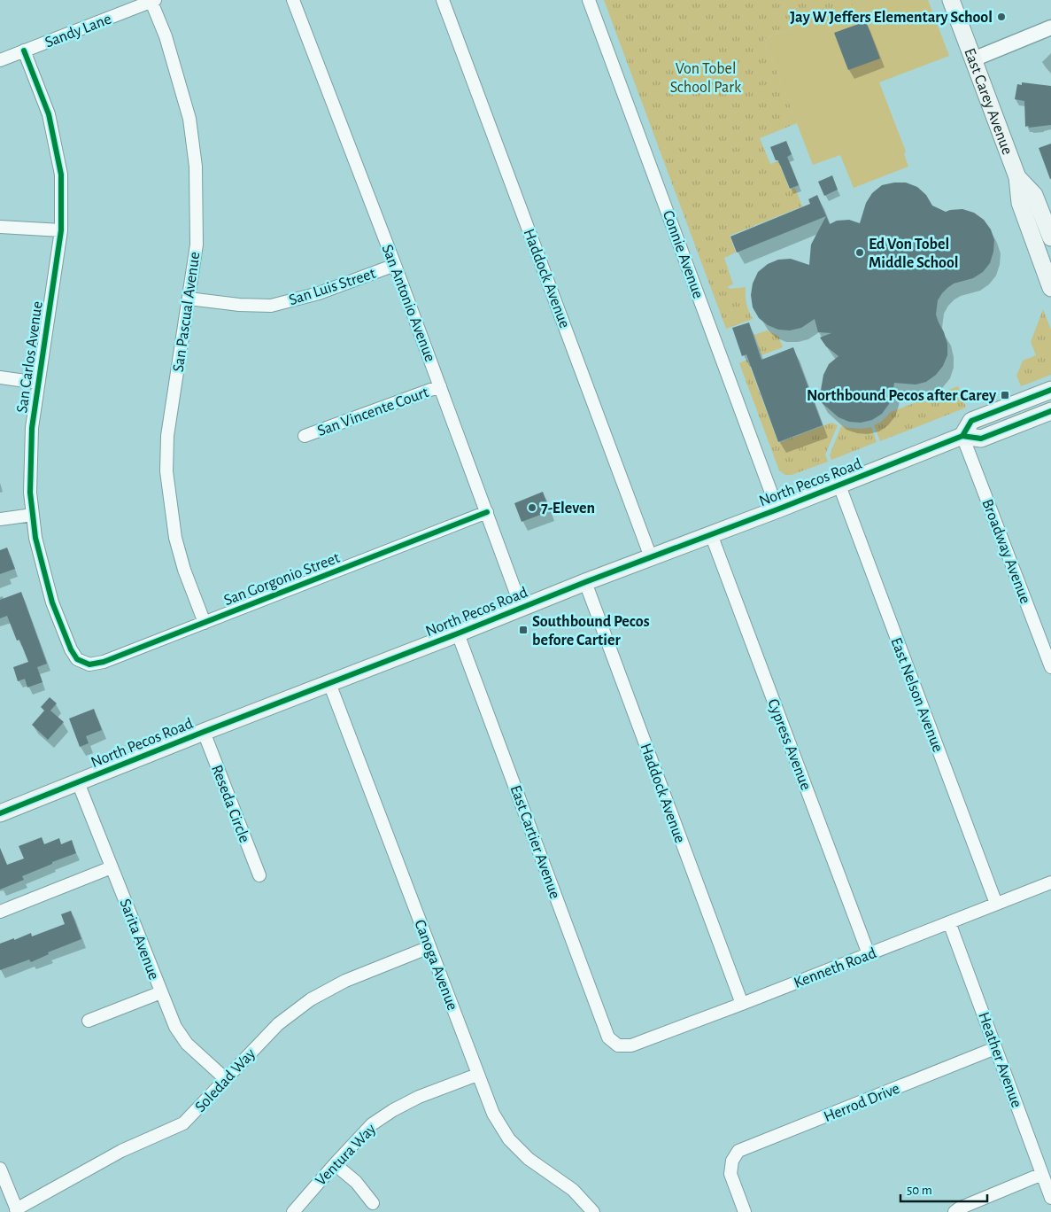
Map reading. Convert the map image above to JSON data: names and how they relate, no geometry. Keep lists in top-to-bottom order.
{
  "streets": {
    "main road": ["East Carey Avenue", "North Pecos Road"],
    "street": [
      "Sandy Lane",
      "Connie Avenue",
      "Haddock Avenue",
      "San Luis Street",
      "San Antonio Avenue",
      "San Pascual Avenue",
      "San Carlos Avenue",
      "San Vincente Court",
      "Broadway Avenue",
      "San Gorgonio Street",
      "East Nelson Avenue",
      "Cypress Avenue",
      "Reseda Circle",
      "East Cartier Avenue",
      "Sarita Avenue",
      "Canoga Avenue",
      "Kenneth Road",
      "Heather Avenue",
      "Soledad Way",
      "Herrod Drive",
      "Ventura Way"
    ]
  },
  "crossings": [
    ["Sandy Lane", "San Pascual Avenue"],
    ["Sandy Lane", "San Carlos Avenue"],
    ["Connie Avenue", "North Pecos Road"],
    ["Haddock Avenue", "North Pecos Road"],
    ["Haddock Avenue", "Kenneth Road"],
    ["San Luis Street", "San Antonio Avenue"],
    ["San Luis Street", "San Pascual Avenue"],
    ["San Antonio Avenue", "San Vincente Court"],
    ["San Antonio Avenue", "North Pecos Road"],
    ["San Antonio Avenue", "San Gorgonio Street"],
    ["San Pascual Avenue", "San Gorgonio Street"],
    ["San Carlos Avenue", "San Gorgonio Street"],
    ["North Pecos Road", "Broadway Avenue"],
    ["North Pecos Road", "East Nelson Avenue"],
    ["North Pecos Road", "Cypress Avenue"],
    ["North Pecos Road", "Reseda Circle"],
    ["North Pecos Road", "East Cartier Avenue"],
    ["North Pecos Road", "Sarita Avenue"],
    ["North Pecos Road", "Canoga Avenue"],
    ["East Nelson Avenue", "Kenneth Road"],
    ["Cypress Avenue", "Kenneth Road"],
    ["East Cartier Avenue", "Kenneth Road"],
    ["Sarita Avenue", "Soledad Way"],
    ["Canoga Avenue", "Soledad Way"],
    ["Canoga Avenue", "Ventura Way"],
    ["Kenneth Road", "Heather Avenue"],
    ["Heather Avenue", "Herrod Drive"]
  ],
  "parks": ["Von Tobel School Park"],
  "places": {
    "other": ["Jay W Jeffers Elementary School", "Ed Von Tobel Middle School", "7-Eleven"],
    "transit": ["Northbound Pecos after Carey", "Southbound Pecos before Cartier"]
  },
  "scale_bar": "50 m"
}
